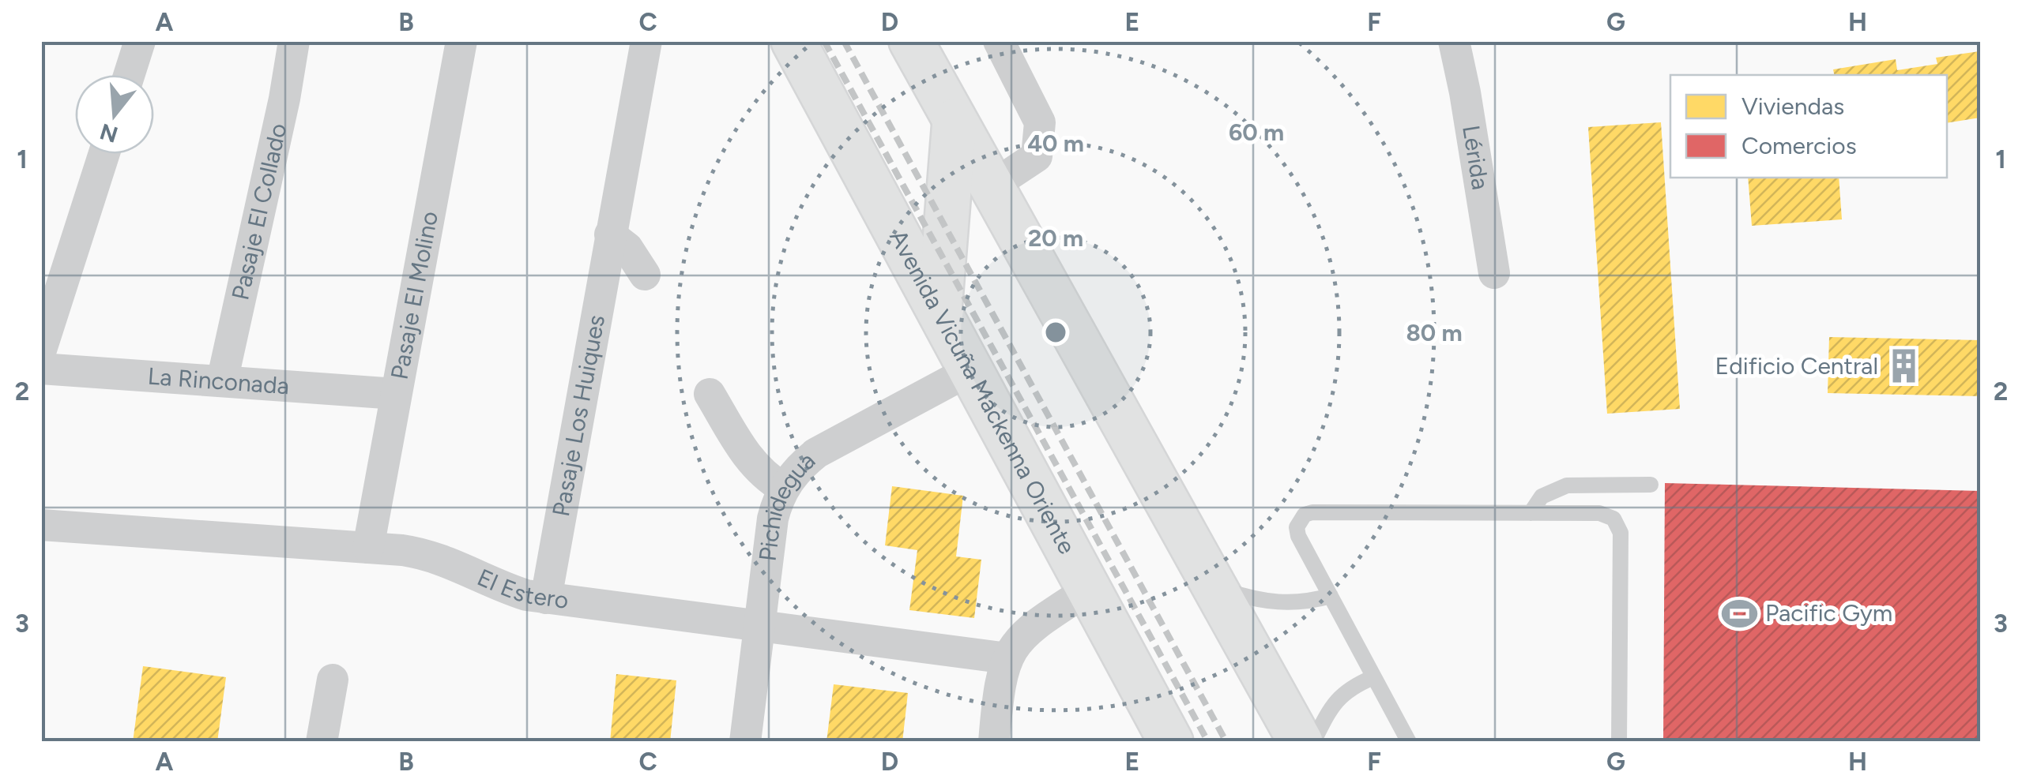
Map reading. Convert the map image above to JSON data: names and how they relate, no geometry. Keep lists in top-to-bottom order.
{
  "streets": {
    "main road": ["Avenida Vicuña Mackenna Oriente"],
    "street": [
      "Lérida",
      "Pasaje El Collado",
      "Pasaje El Molino",
      "La Rinconada",
      "Pasaje Los Huiques",
      "Pichidegua",
      "El Estero"
    ]
  },
  "crossings": [
    ["Pasaje El Collado", "La Rinconada"],
    ["Pasaje El Molino", "La Rinconada"],
    ["Pasaje El Molino", "El Estero"],
    ["Avenida Vicuña Mackenna Oriente", "Pichidegua"],
    ["Pasaje Los Huiques", "El Estero"],
    ["Pichidegua", "El Estero"]
  ],
  "places": {
    "building": ["Edificio Central"],
    "sports": ["Pacific Gym"]
  },
  "legend": ["Viviendas", "Comercios"],
  "north": "bottom",
  "grid": {
    "columns": [
      "A",
      "B",
      "C",
      "D",
      "E",
      "F",
      "G",
      "H"
    ],
    "rows": ["1", "2", "3"]
  },
  "rings": [
    "60 m",
    "40 m",
    "20 m",
    "80 m"
  ]
}
